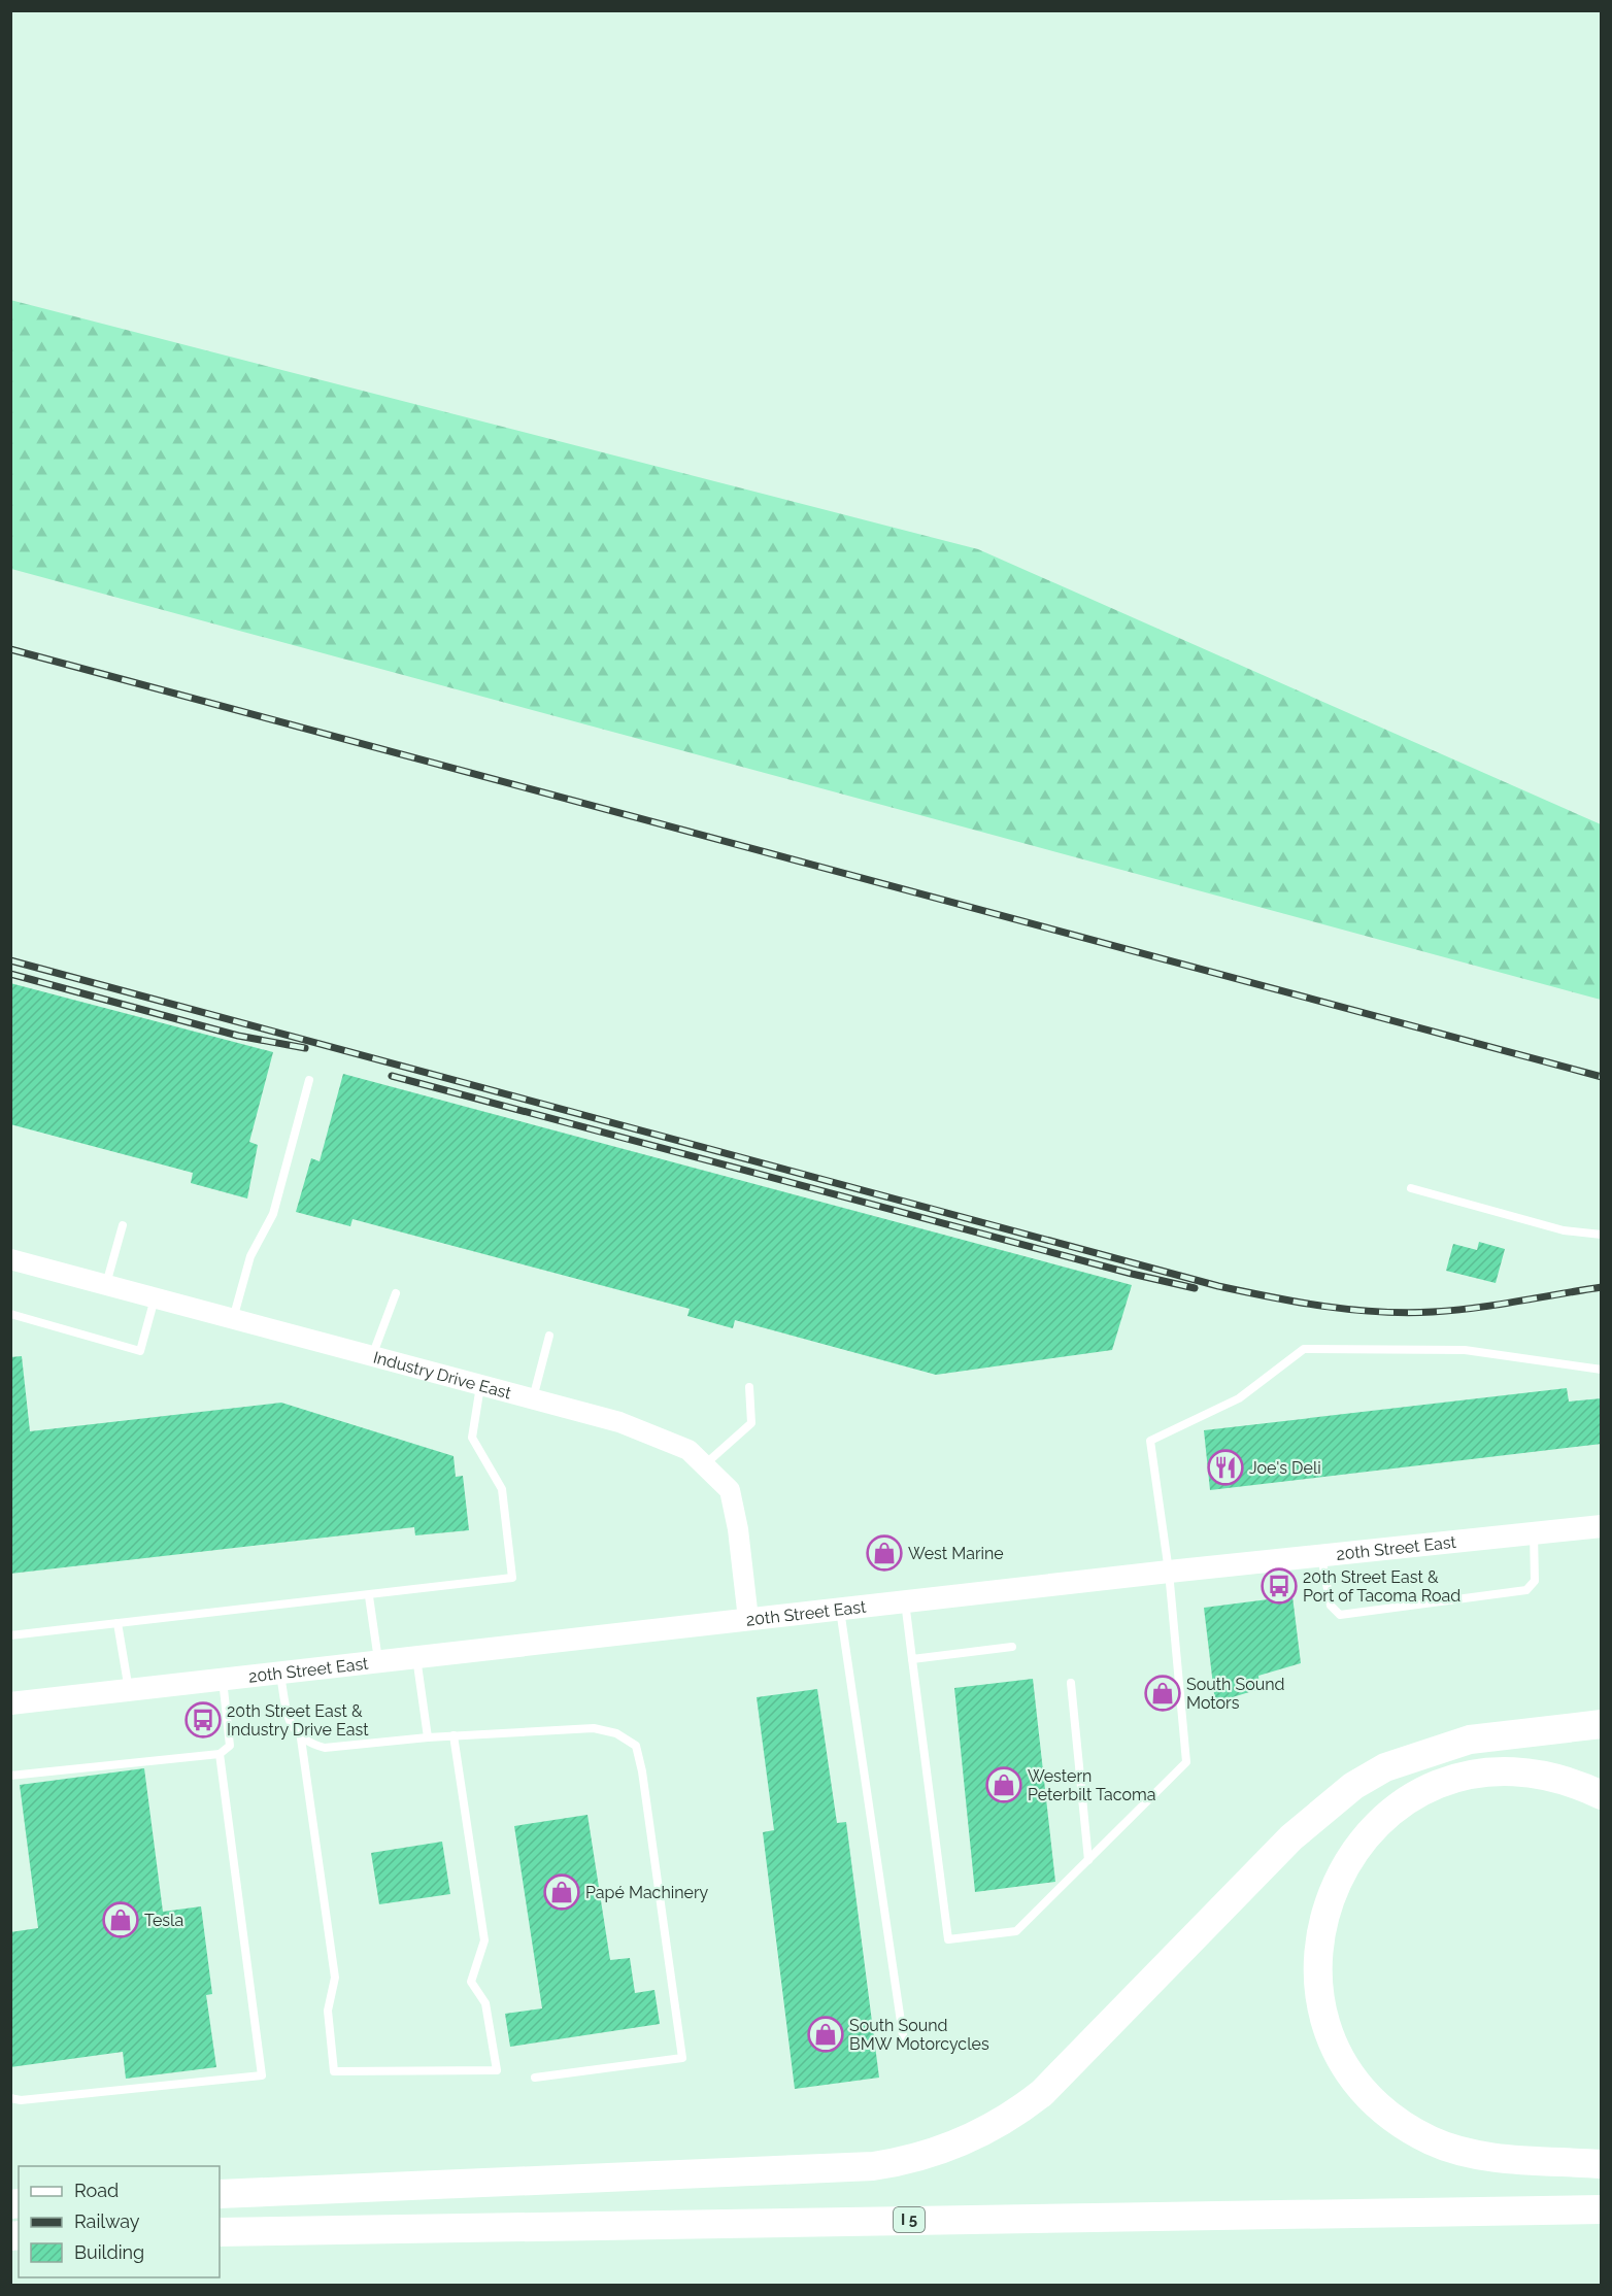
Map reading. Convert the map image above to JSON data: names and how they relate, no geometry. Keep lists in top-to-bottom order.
{
  "streets": {
    "highway": ["I 5"],
    "main road": ["20th Street East"],
    "street": ["Industry Drive East"]
  },
  "crossings": [
    ["Industry Drive East", "20th Street East"]
  ],
  "places": {
    "restaurant": ["Joe's Deli"],
    "shop": [
      "West Marine",
      "South Sound Motors",
      "Western Peterbilt Tacoma",
      "Papé Machinery",
      "Tesla",
      "South Sound BMW Motorcycles"
    ],
    "bus stop": ["20th Street East & Port of Tacoma Road", "20th Street East & Industry Drive East"]
  },
  "legend": ["Road", "Railway", "Building"]
}
